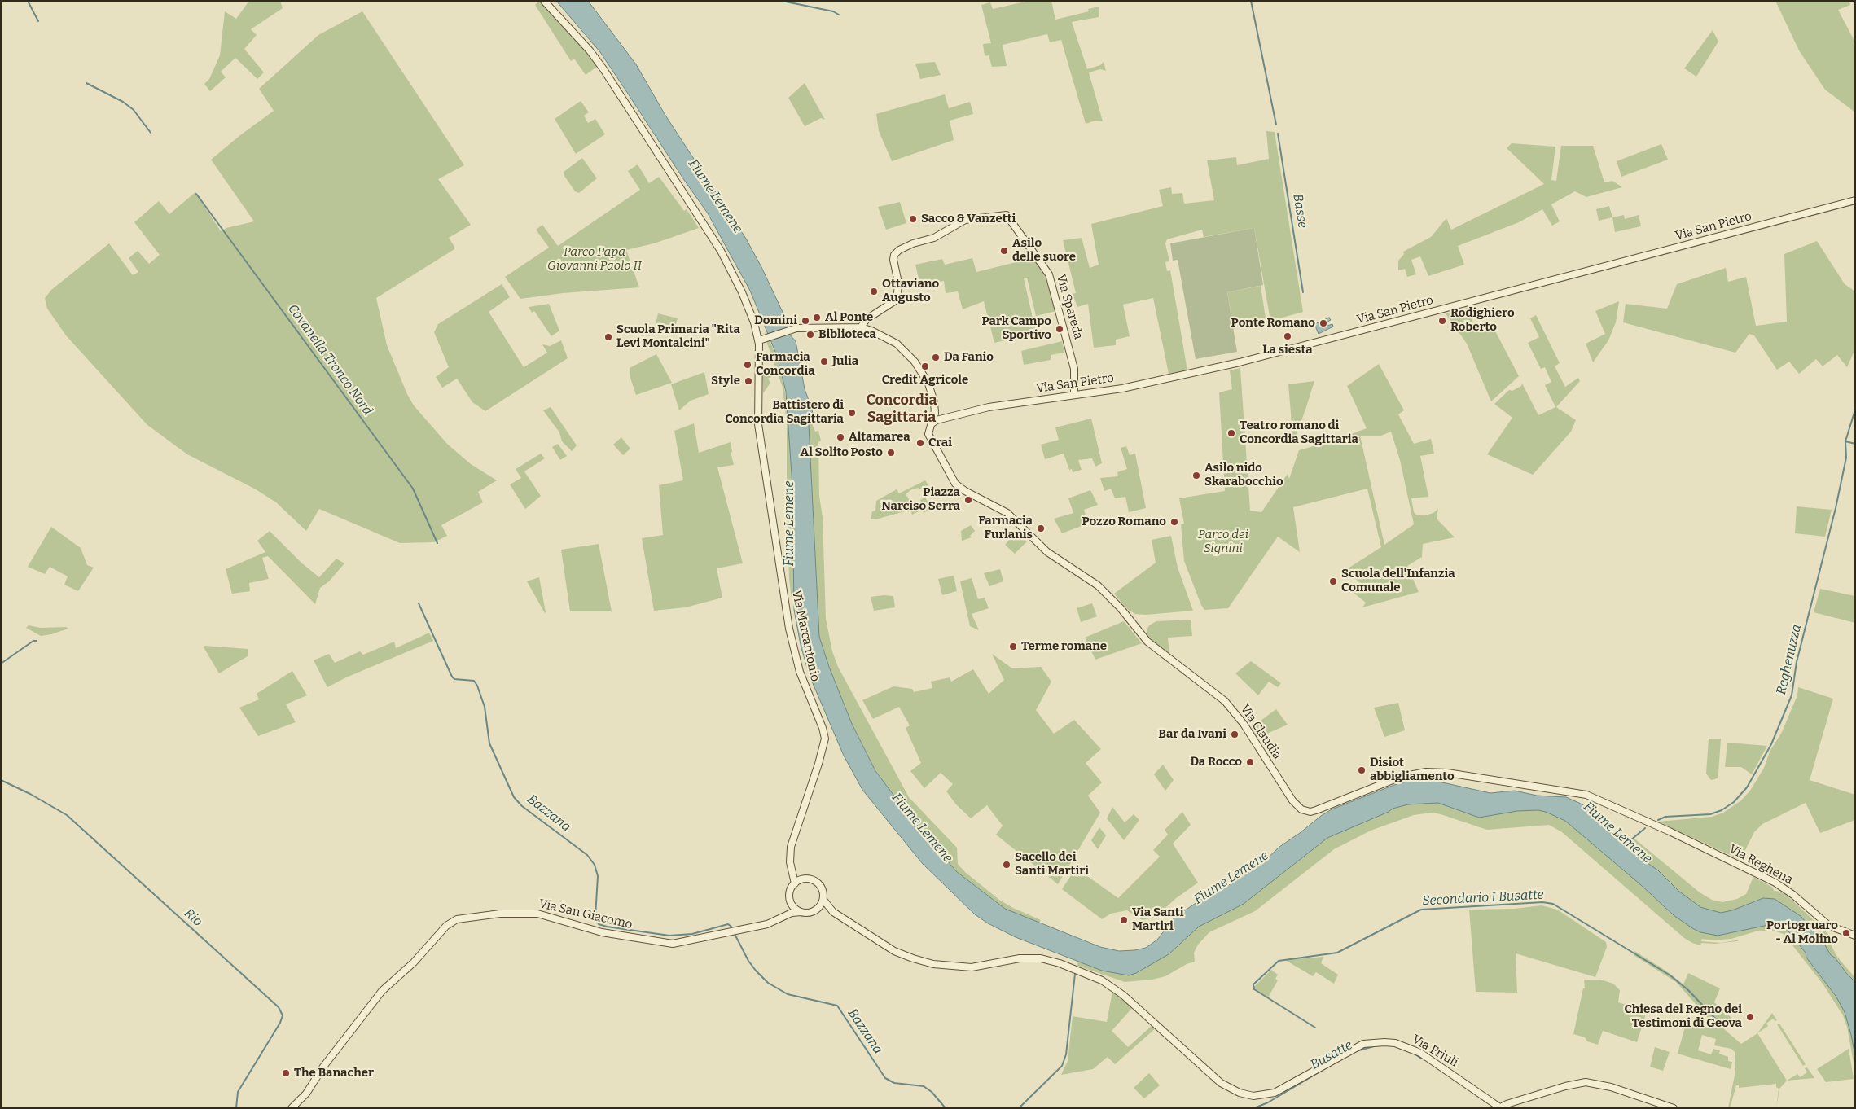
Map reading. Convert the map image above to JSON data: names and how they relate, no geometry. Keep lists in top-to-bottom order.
{
  "streets": {
    "street": [
      "Via San Pietro",
      "Via Spareda",
      "Via Marcantonio",
      "Via Claudia",
      "Via Reghena",
      "Via San Giacomo",
      "Via Friuli"
    ]
  },
  "crossings": [
    ["Via San Pietro", "Via Spareda"],
    ["Via San Pietro", "Via Claudia"],
    ["Via Marcantonio", "Via San Giacomo"],
    ["Via Claudia", "Via Reghena"]
  ],
  "districts": ["Concordia Sagittaria"],
  "water": [
    "Fiume Lemene",
    "Basse",
    "Cavanella Tronco Nord",
    "Reghenuzza",
    "Bazzana",
    "Secondario I Busatte",
    "Rio",
    "Busatte"
  ],
  "parks": ["Parco Papa Giovanni Paolo II", "Parco dei Signini"],
  "places": [
    "Sacco & Vanzetti",
    "Asilo delle suore",
    "Ottaviano Augusto",
    "Al Ponte",
    "Domini",
    "Rodighiero Roberto",
    "Ponte Romano",
    "Park Campo Sportivo",
    "Biblioteca",
    "La siesta",
    "Scuola Primaria \"Rita Levi Montalcini\"",
    "Da Fanio",
    "Julia",
    "Farmacia Concordia",
    "Credit Agricole",
    "Style",
    "Battistero di Concordia Sagittaria",
    "Teatro romano di Concordia Sagittaria",
    "Altamarea",
    "Crai",
    "Al Solito Posto",
    "Asilo nido Skarabocchio",
    "Piazza Narciso Serra",
    "Pozzo Romano",
    "Farmacia Furlanis",
    "Scuola dell'Infanzia Comunale",
    "Terme romane",
    "Bar da Ivani",
    "Da Rocco",
    "Disiot abbigliamento",
    "Sacello dei Santi Martiri",
    "Via Santi Martiri",
    "Portogruaro - Al Molino",
    "Chiesa del Regno dei Testimoni di Geova",
    "The Banacher"
  ]
}
